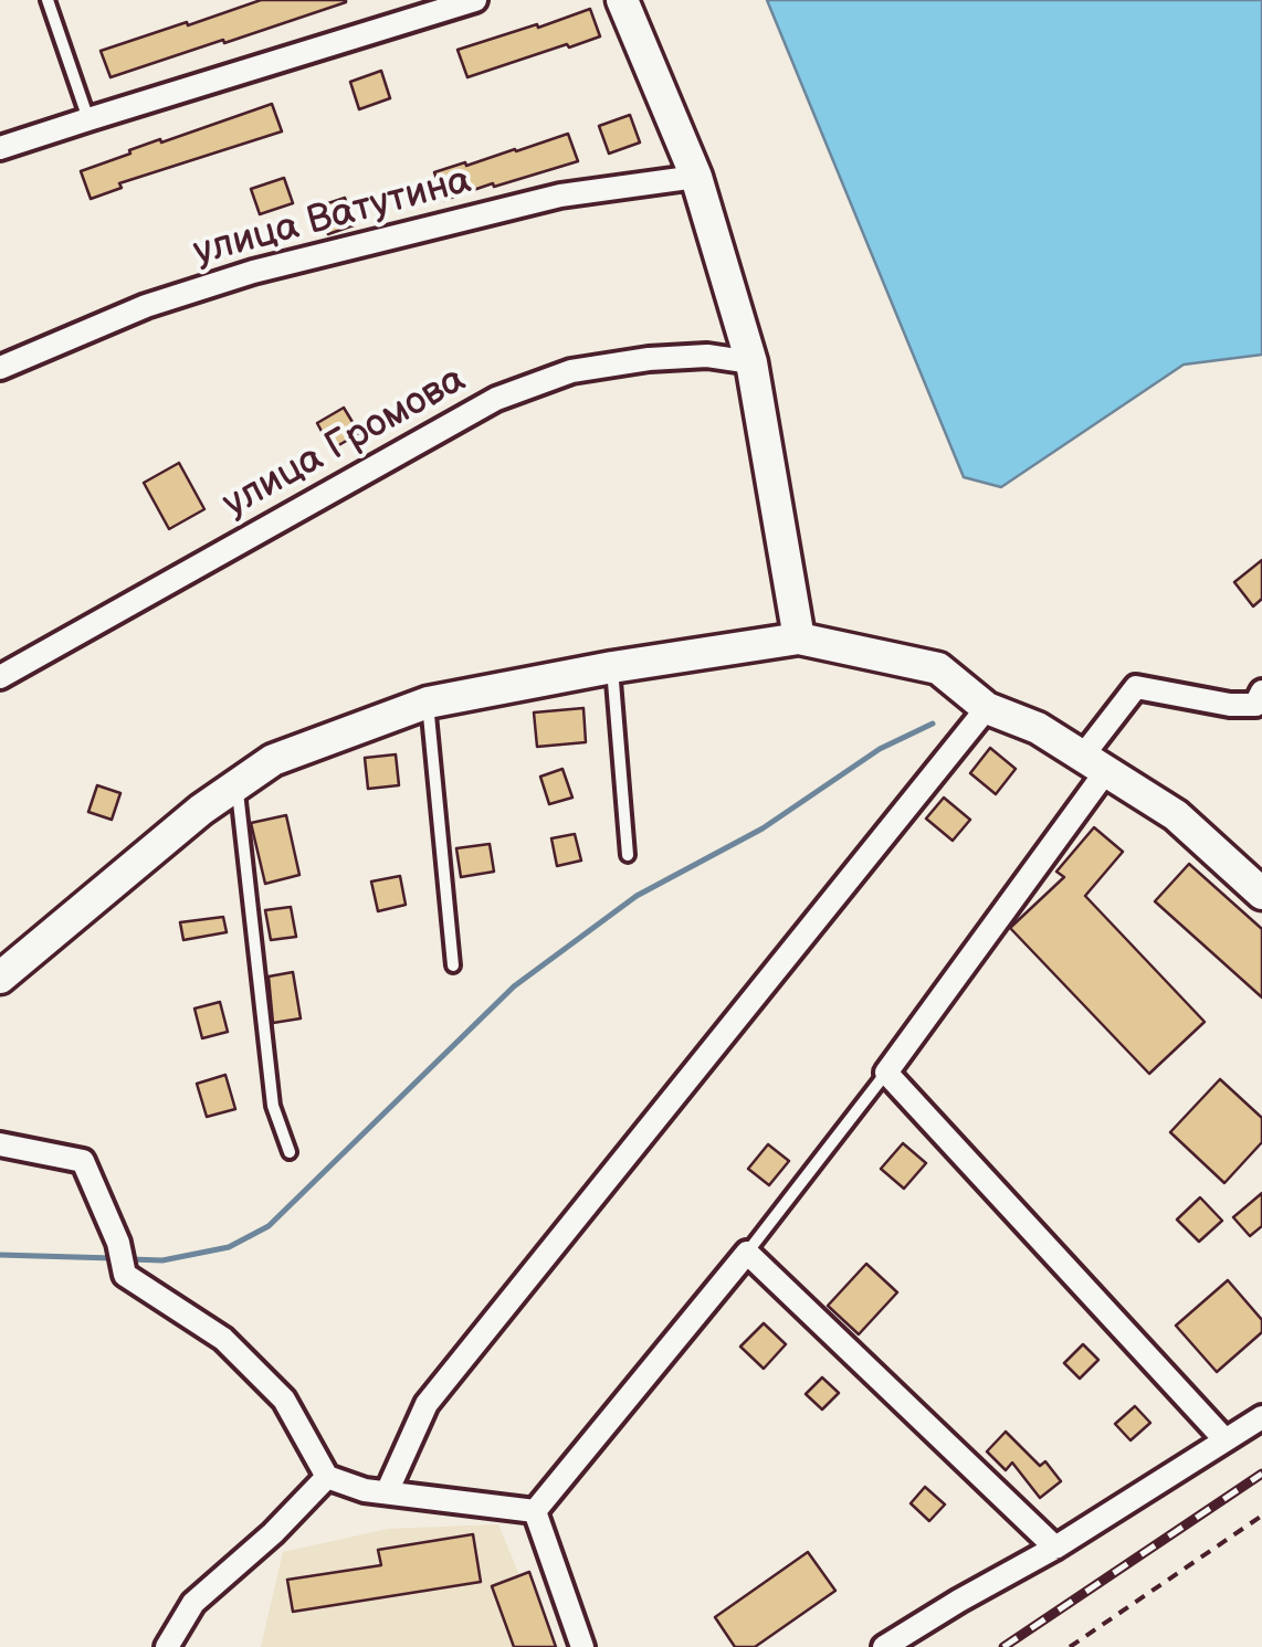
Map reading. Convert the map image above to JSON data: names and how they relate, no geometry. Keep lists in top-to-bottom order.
{
  "streets": {
    "street": ["улица Ватутина", "улица Громова"]
  }
}
